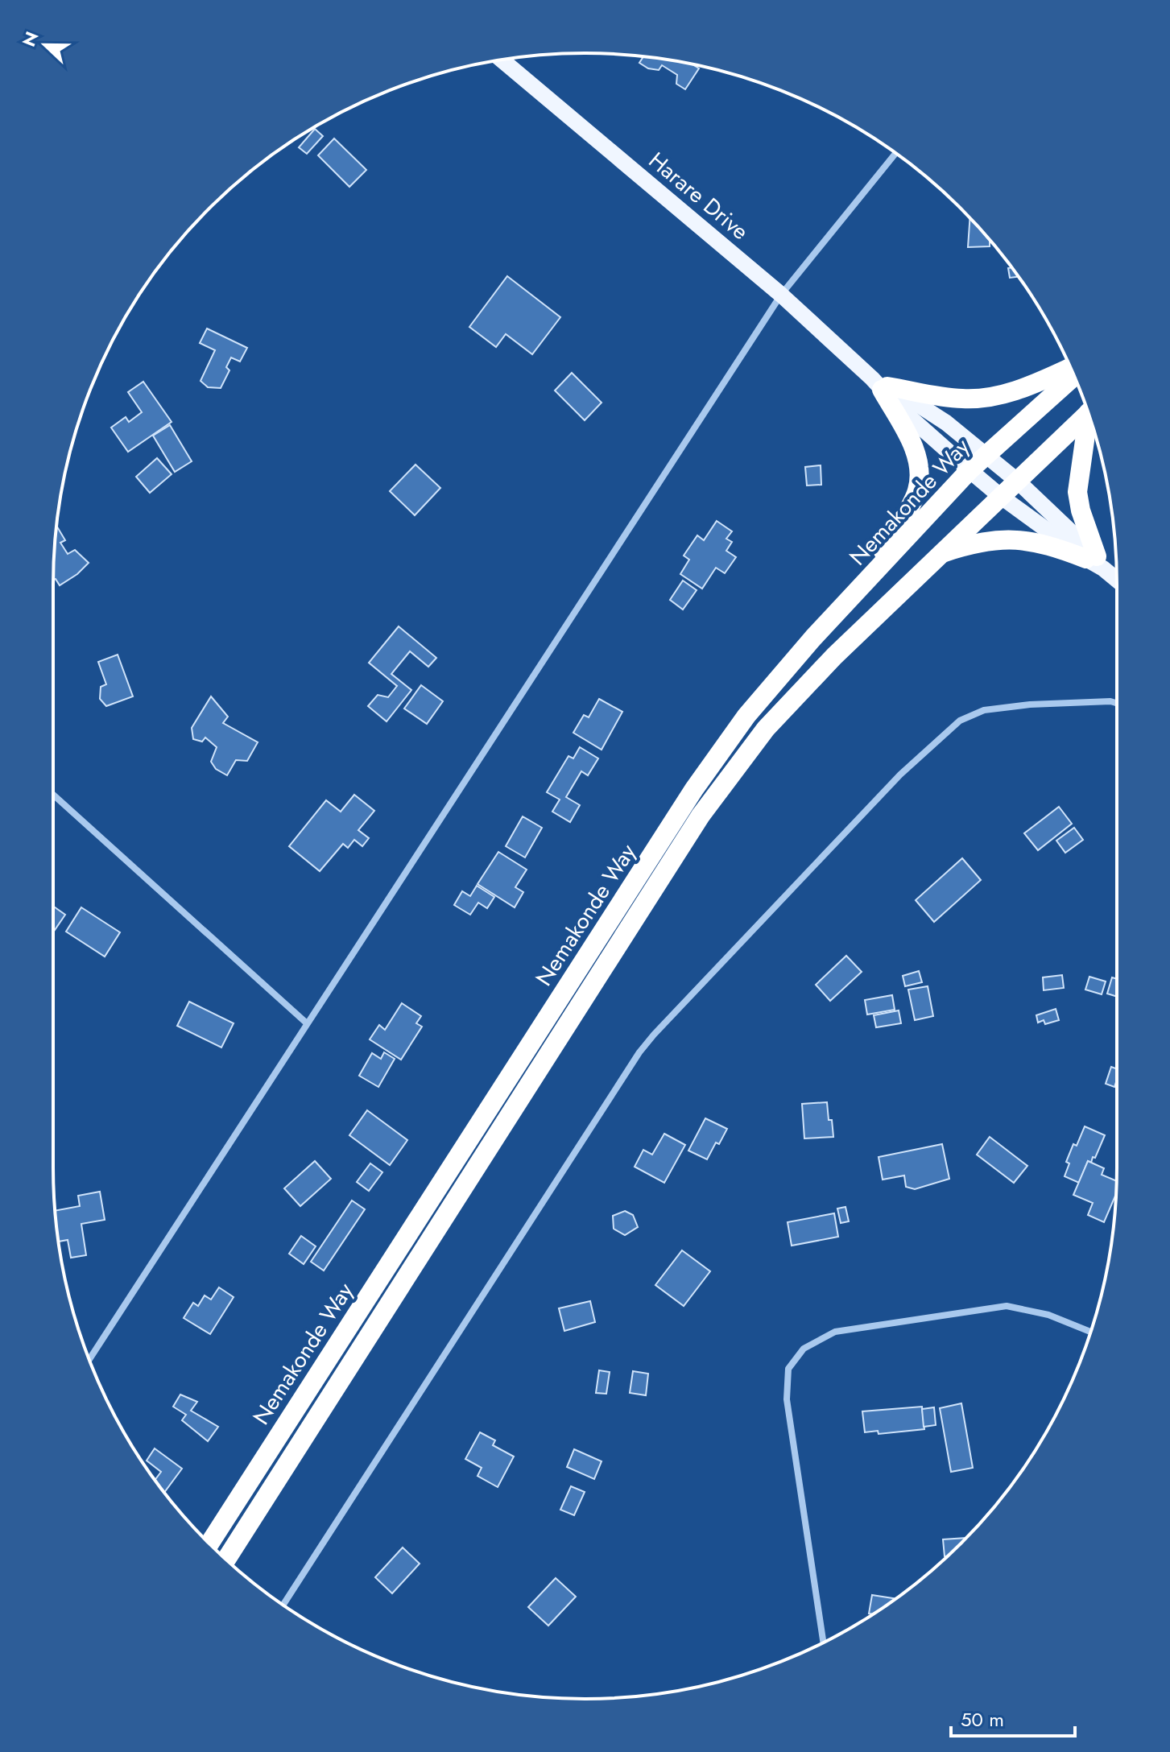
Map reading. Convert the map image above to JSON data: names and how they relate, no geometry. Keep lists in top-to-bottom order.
{
  "streets": {
    "highway": ["Nemakonde Way"],
    "main road": ["Harare Drive"]
  },
  "crossings": [
    ["Harare Drive", "Nemakonde Way"]
  ],
  "scale_bar": "50 m",
  "north": "left"
}
